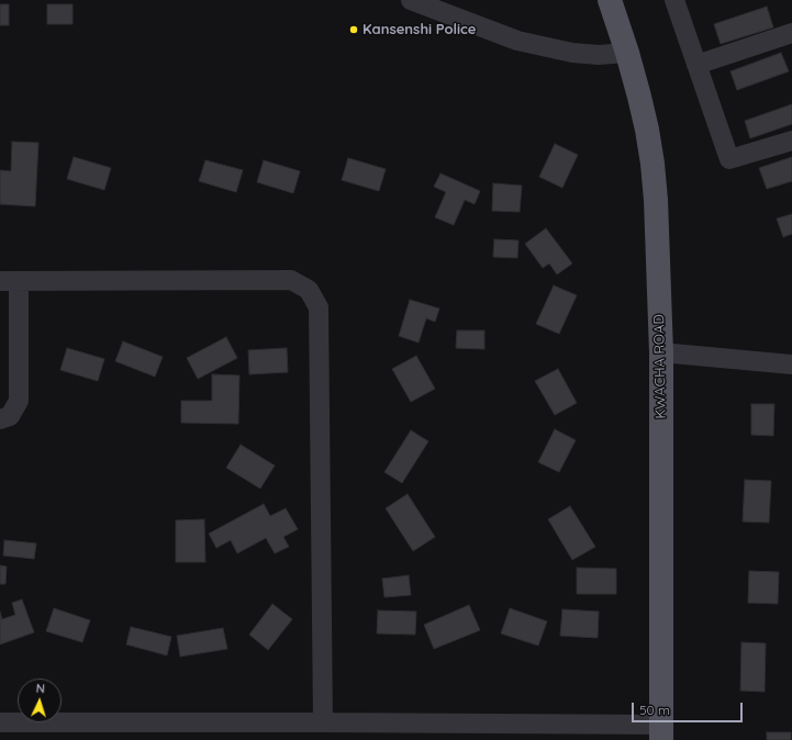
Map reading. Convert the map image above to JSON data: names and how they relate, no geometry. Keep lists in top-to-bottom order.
{
  "streets": {
    "main road": ["KWACHA ROAD"]
  },
  "places": ["Kansenshi Police"],
  "scale_bar": "50 m",
  "north": "top"
}
